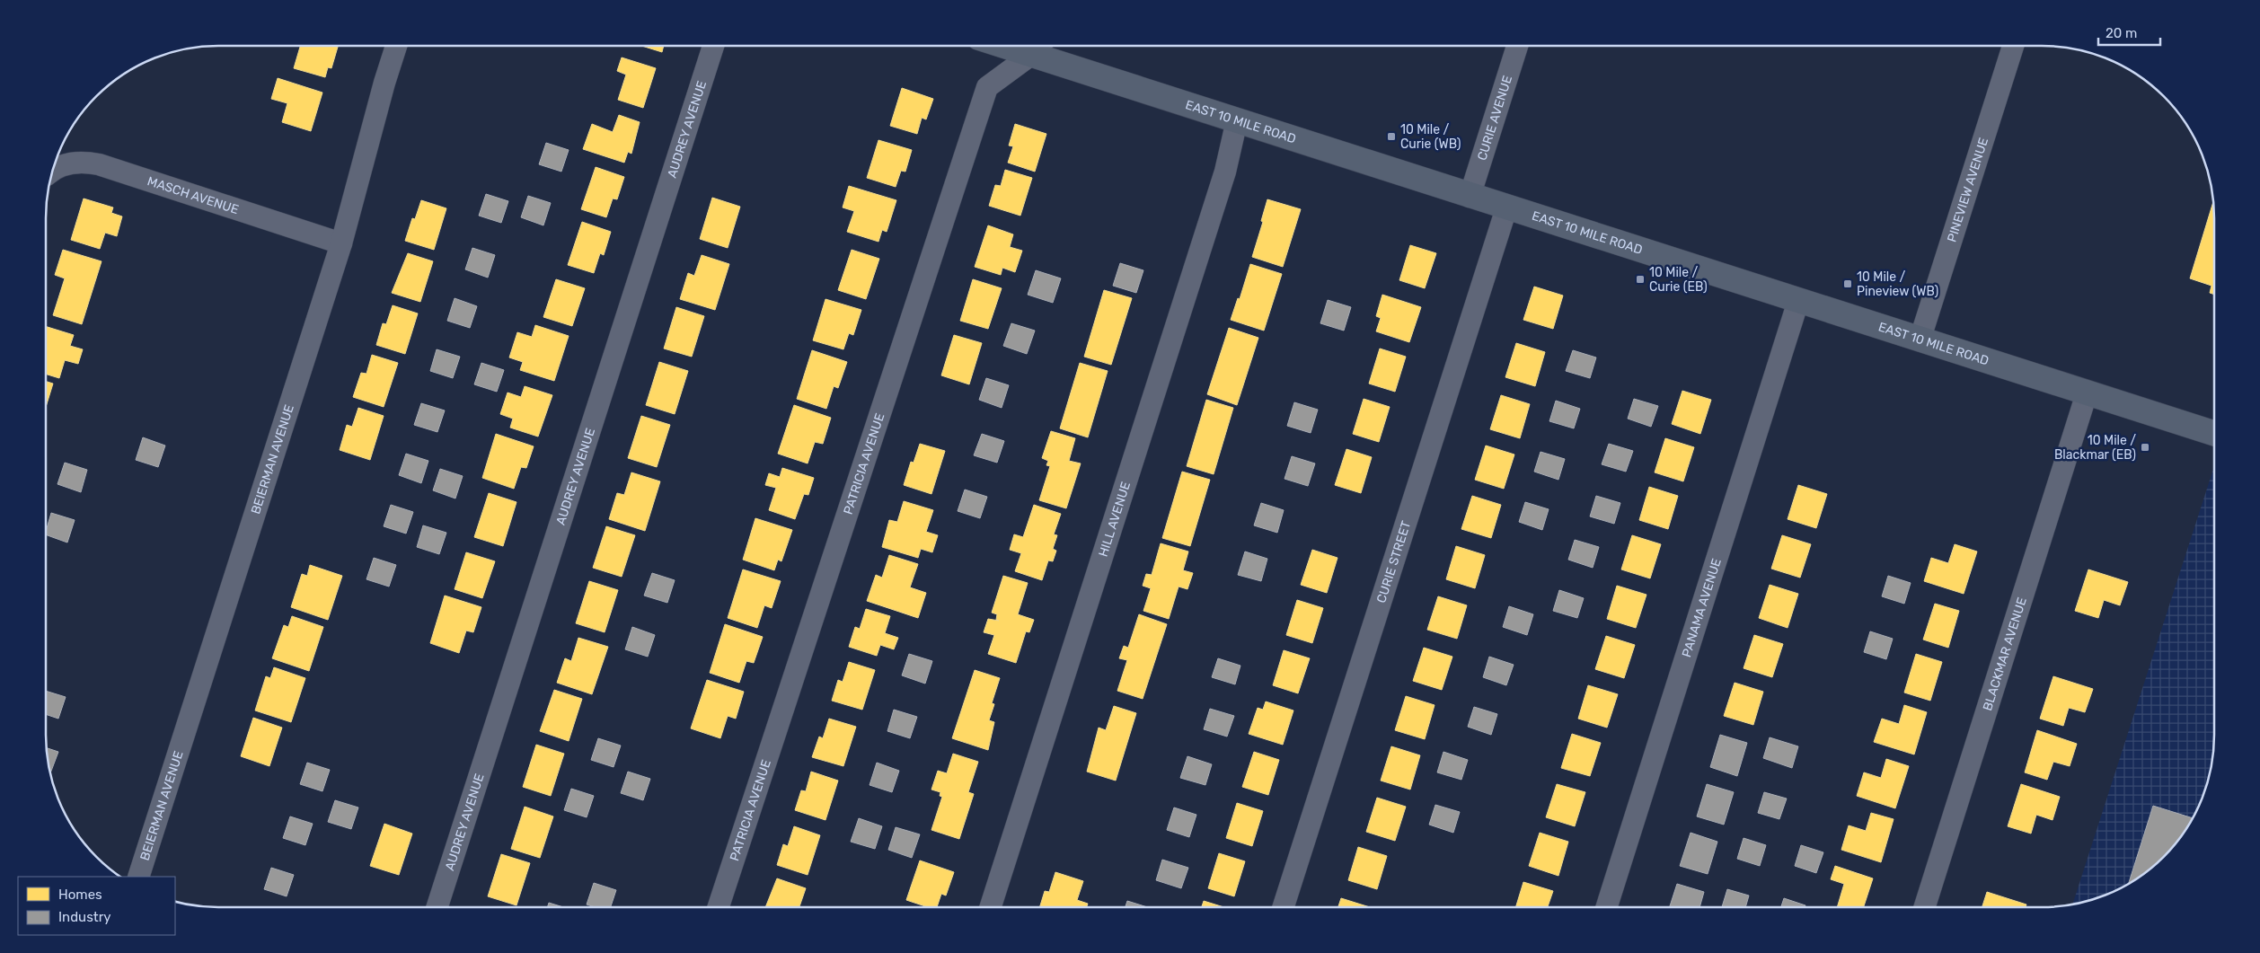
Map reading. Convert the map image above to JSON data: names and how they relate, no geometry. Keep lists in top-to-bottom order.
{
  "streets": {
    "main road": ["EAST 10 MILE ROAD"],
    "street": [
      "CURIE AVENUE",
      "AUDREY AVENUE",
      "PINEVIEW AVENUE",
      "MASCH AVENUE",
      "BEIERMAN AVENUE",
      "PATRICIA AVENUE",
      "HILL AVENUE",
      "CURIE STREET",
      "PANAMA AVENUE",
      "BLACKMAR AVENUE"
    ]
  },
  "crossings": [
    ["CURIE AVENUE", "EAST 10 MILE ROAD"],
    ["EAST 10 MILE ROAD", "PINEVIEW AVENUE"],
    ["EAST 10 MILE ROAD", "PATRICIA AVENUE"],
    ["EAST 10 MILE ROAD", "HILL AVENUE"],
    ["EAST 10 MILE ROAD", "CURIE STREET"],
    ["EAST 10 MILE ROAD", "PANAMA AVENUE"],
    ["EAST 10 MILE ROAD", "BLACKMAR AVENUE"],
    ["MASCH AVENUE", "BEIERMAN AVENUE"]
  ],
  "places": {
    "transit": [
      "10 Mile / Curie (WB)",
      "10 Mile / Curie (EB)",
      "10 Mile / Pineview (WB)",
      "10 Mile / Blackmar (EB)"
    ]
  },
  "legend": ["Homes", "Industry"],
  "scale_bar": "20 m"
}
